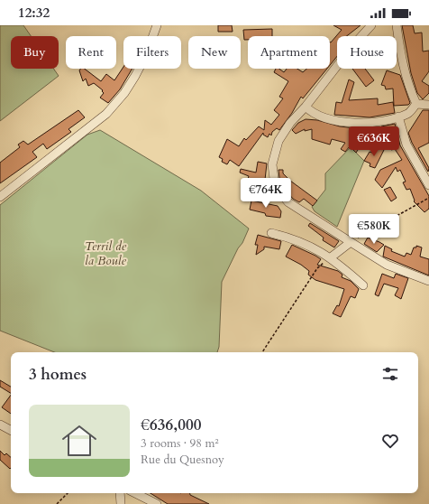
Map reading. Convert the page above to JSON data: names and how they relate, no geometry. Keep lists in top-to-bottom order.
{
  "parks": ["Terril de la Boule"],
  "page": {
    "status": "12:32",
    "chip": [
      "Buy",
      "Rent",
      "Filters",
      "New",
      "Apartment",
      "House"
    ],
    "price": ["€636K", "€764K", "€580K"],
    "heading": "3 homes",
    "list": [
      {
        "name": "€636,000",
        "note": "3 rooms · 98 m² · Rue du Quesnoy"
      }
    ]
  }
}
